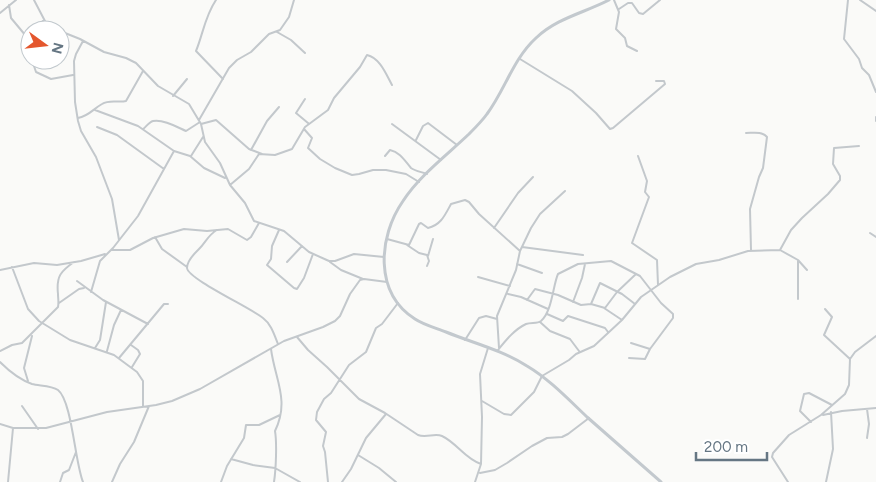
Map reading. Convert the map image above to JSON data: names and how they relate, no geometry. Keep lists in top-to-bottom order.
{
  "scale_bar": "200 m",
  "north": "right"
}
